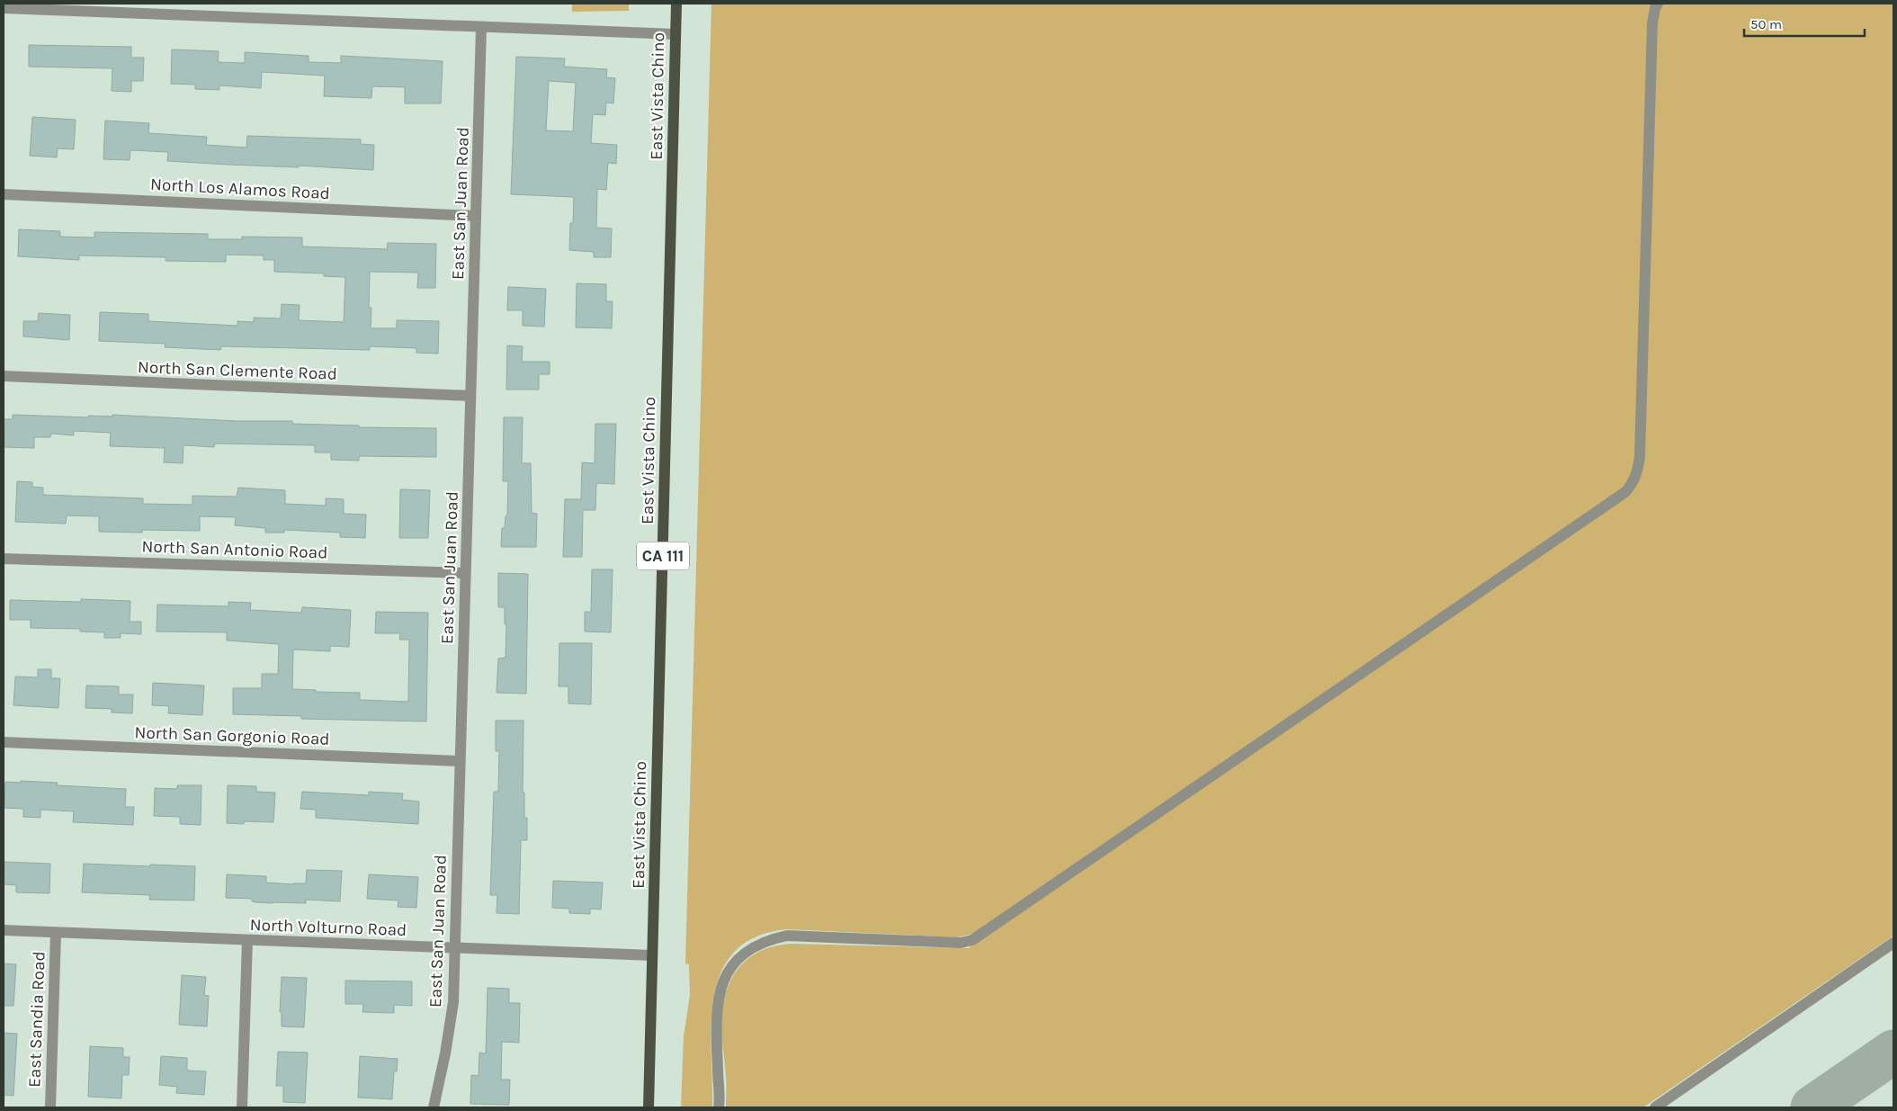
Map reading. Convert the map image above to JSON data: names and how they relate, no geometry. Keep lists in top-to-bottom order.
{
  "streets": {
    "main road": ["East Vista Chino", "CA 111"],
    "street": [
      "North Los Alamos Road",
      "East San Juan Road",
      "North San Clemente Road",
      "North San Antonio Road",
      "North San Gorgonio Road",
      "North Volturno Road",
      "East Sandia Road"
    ]
  },
  "crossings": [
    ["East Vista Chino", "North Volturno Road"],
    ["North Los Alamos Road", "East San Juan Road"],
    ["East San Juan Road", "North San Clemente Road"],
    ["East San Juan Road", "North San Antonio Road"],
    ["East San Juan Road", "North San Gorgonio Road"],
    ["East San Juan Road", "North Volturno Road"],
    ["North Volturno Road", "East Sandia Road"]
  ],
  "scale_bar": "50 m"
}
